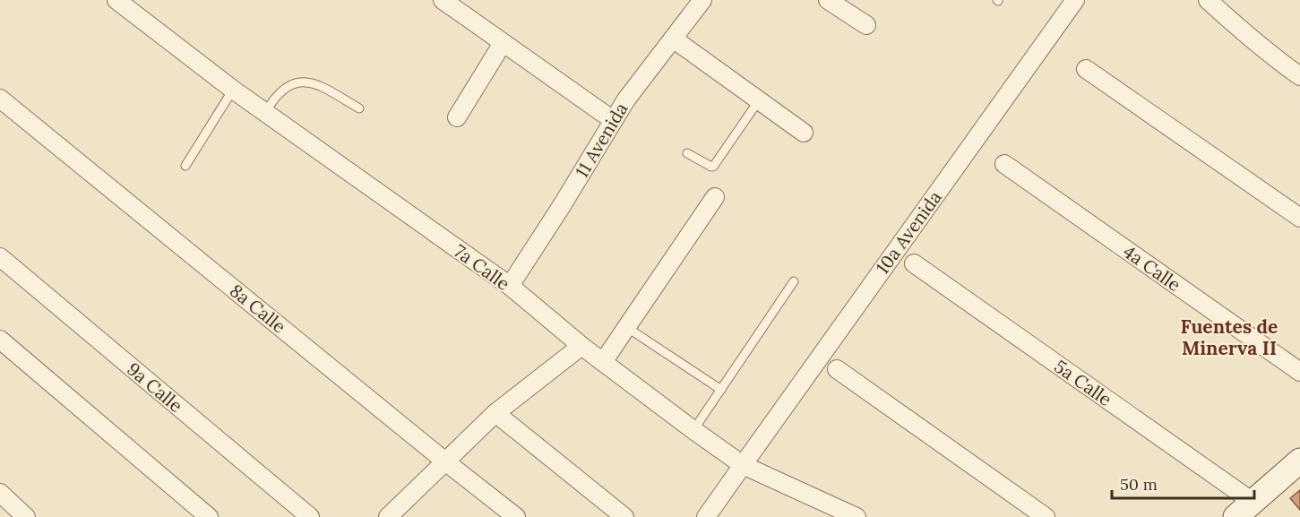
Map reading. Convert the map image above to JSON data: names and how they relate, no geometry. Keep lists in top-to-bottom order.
{
  "streets": {
    "street": [
      "11 Avenida",
      "10a Avenida",
      "7a Calle",
      "4a Calle",
      "8a Calle",
      "5a Calle",
      "9a Calle"
    ]
  },
  "crossings": [
    ["11 Avenida", "7a Calle"],
    ["10a Avenida", "7a Calle"]
  ],
  "districts": ["Fuentes de Minerva II"],
  "scale_bar": "50 m"
}
